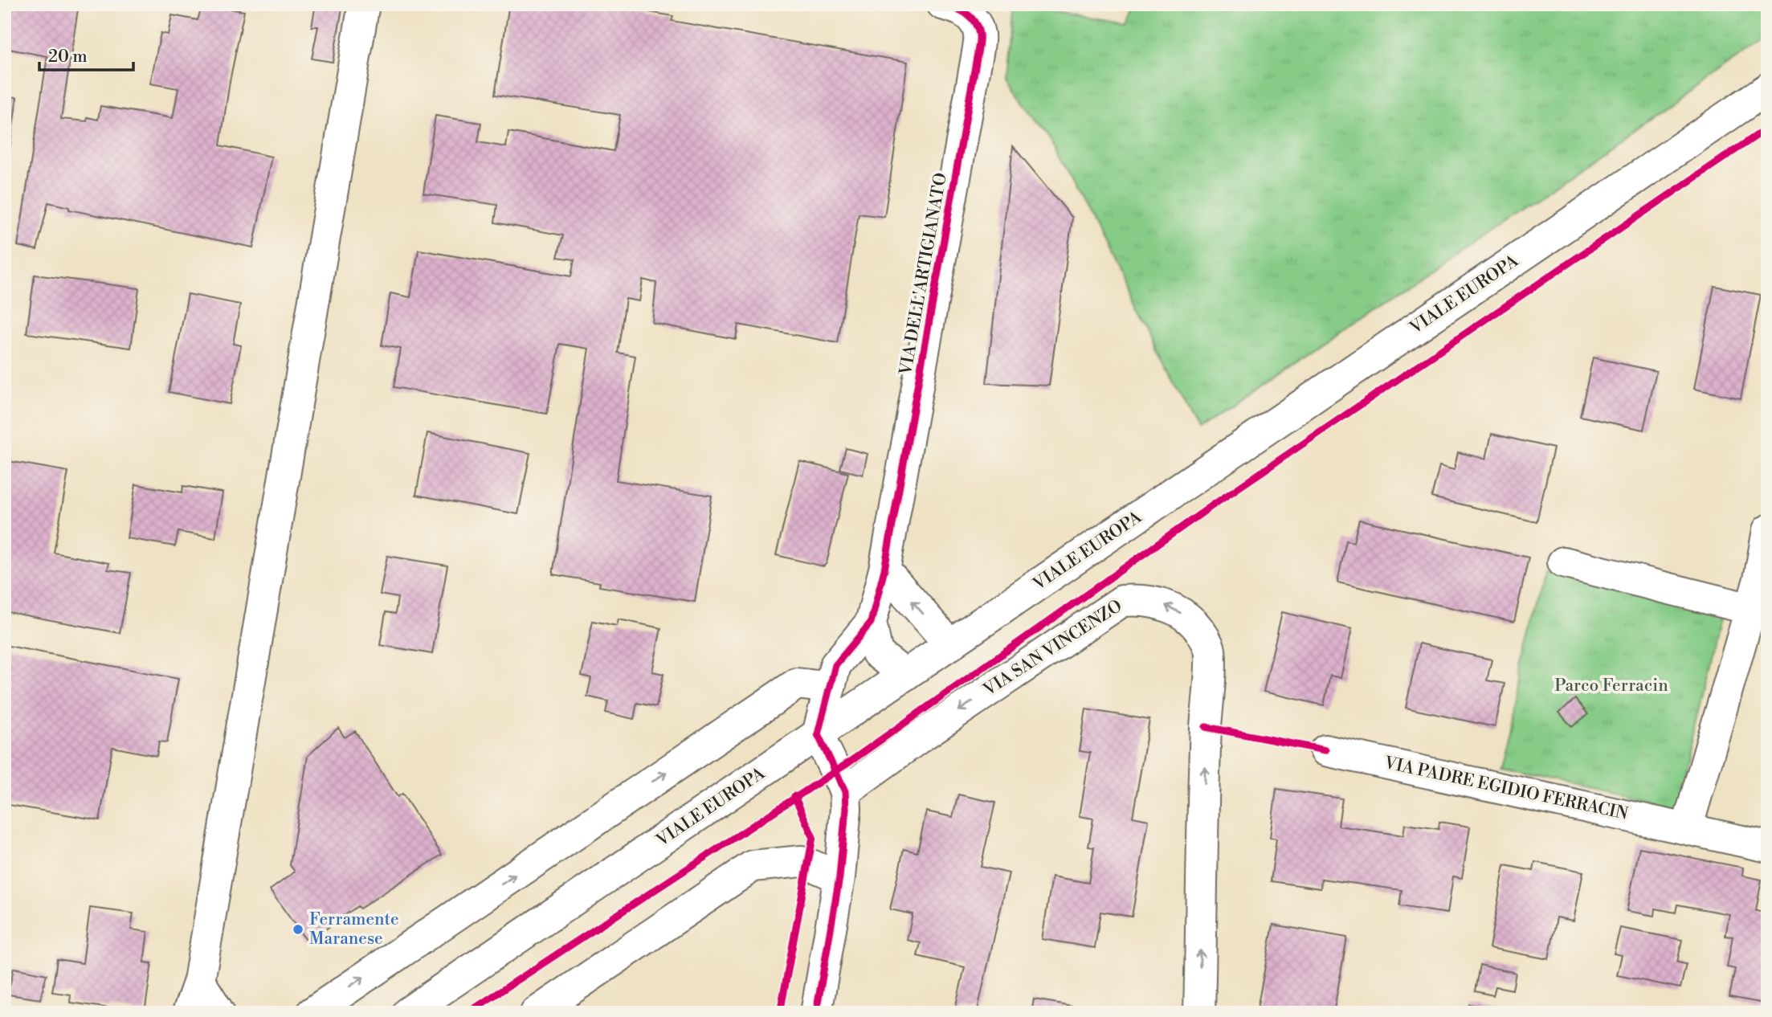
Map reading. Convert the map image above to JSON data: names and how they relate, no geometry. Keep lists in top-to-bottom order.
{
  "streets": {
    "street": [
      "VIA DELL'ARTIGIANATO",
      "VIALE EUROPA",
      "VIA SAN VINCENZO",
      "VIA PADRE EGIDIO FERRACIN"
    ]
  },
  "parks": ["Parco Ferracin"],
  "places": ["Ferramente Maranese"],
  "scale_bar": "20 m"
}
